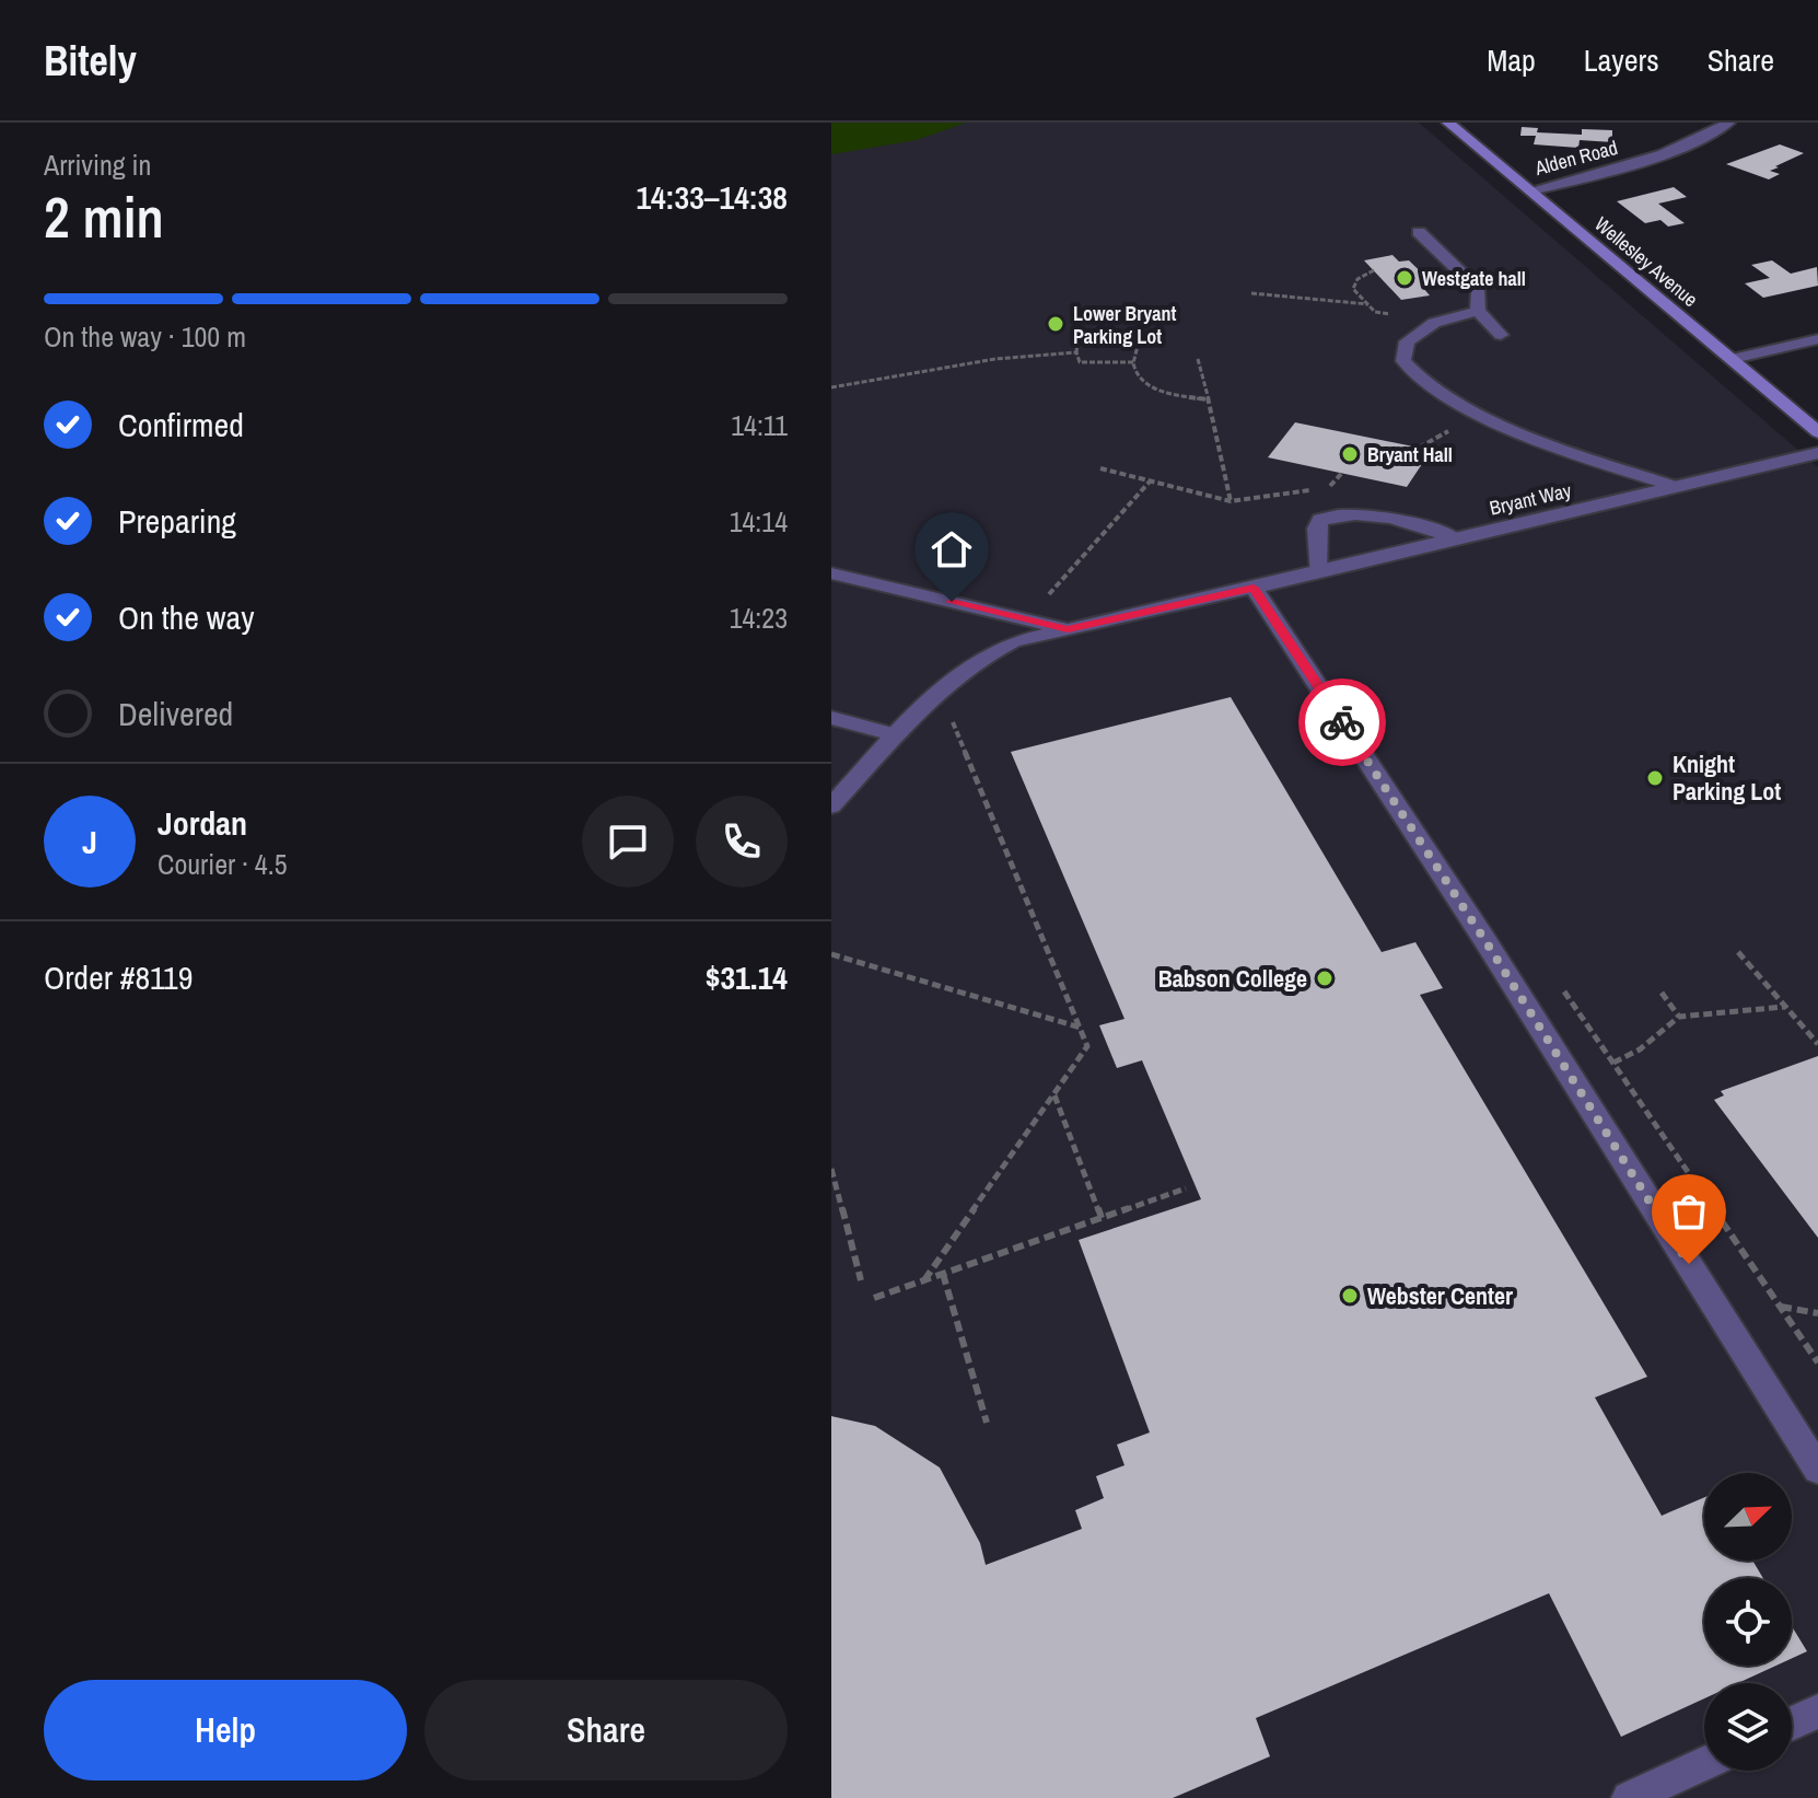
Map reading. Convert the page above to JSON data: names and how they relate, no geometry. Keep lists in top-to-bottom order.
{
  "streets": {
    "main road": ["Wellesley Avenue"],
    "street": ["Alden Road", "Bryant Way"]
  },
  "crossings": [
    ["Alden Road", "Wellesley Avenue"]
  ],
  "places": [
    "Westgate hall",
    "Lower Bryant Parking Lot",
    "Bryant Hall",
    "Knight Parking Lot",
    "Babson College",
    "Webster Center"
  ],
  "north": "top right",
  "page": {
    "header": "Bitely",
    "nav": ["Map", "Layers", "Share"],
    "heading": ["2 min", "Arriving in", "14:33–14:38"],
    "panel": [
      "Jordan",
      "Courier · 4.5",
      "Order #8119",
      "$31.14"
    ],
    "bar": "On the way · 100 m",
    "list": [
      ["Confirmed", "14:11"],
      ["Preparing", "14:14"],
      ["On the way", "14:23"],
      "Delivered"
    ],
    "round": "J",
    "buttons": ["Help", "Share"]
  }
}
